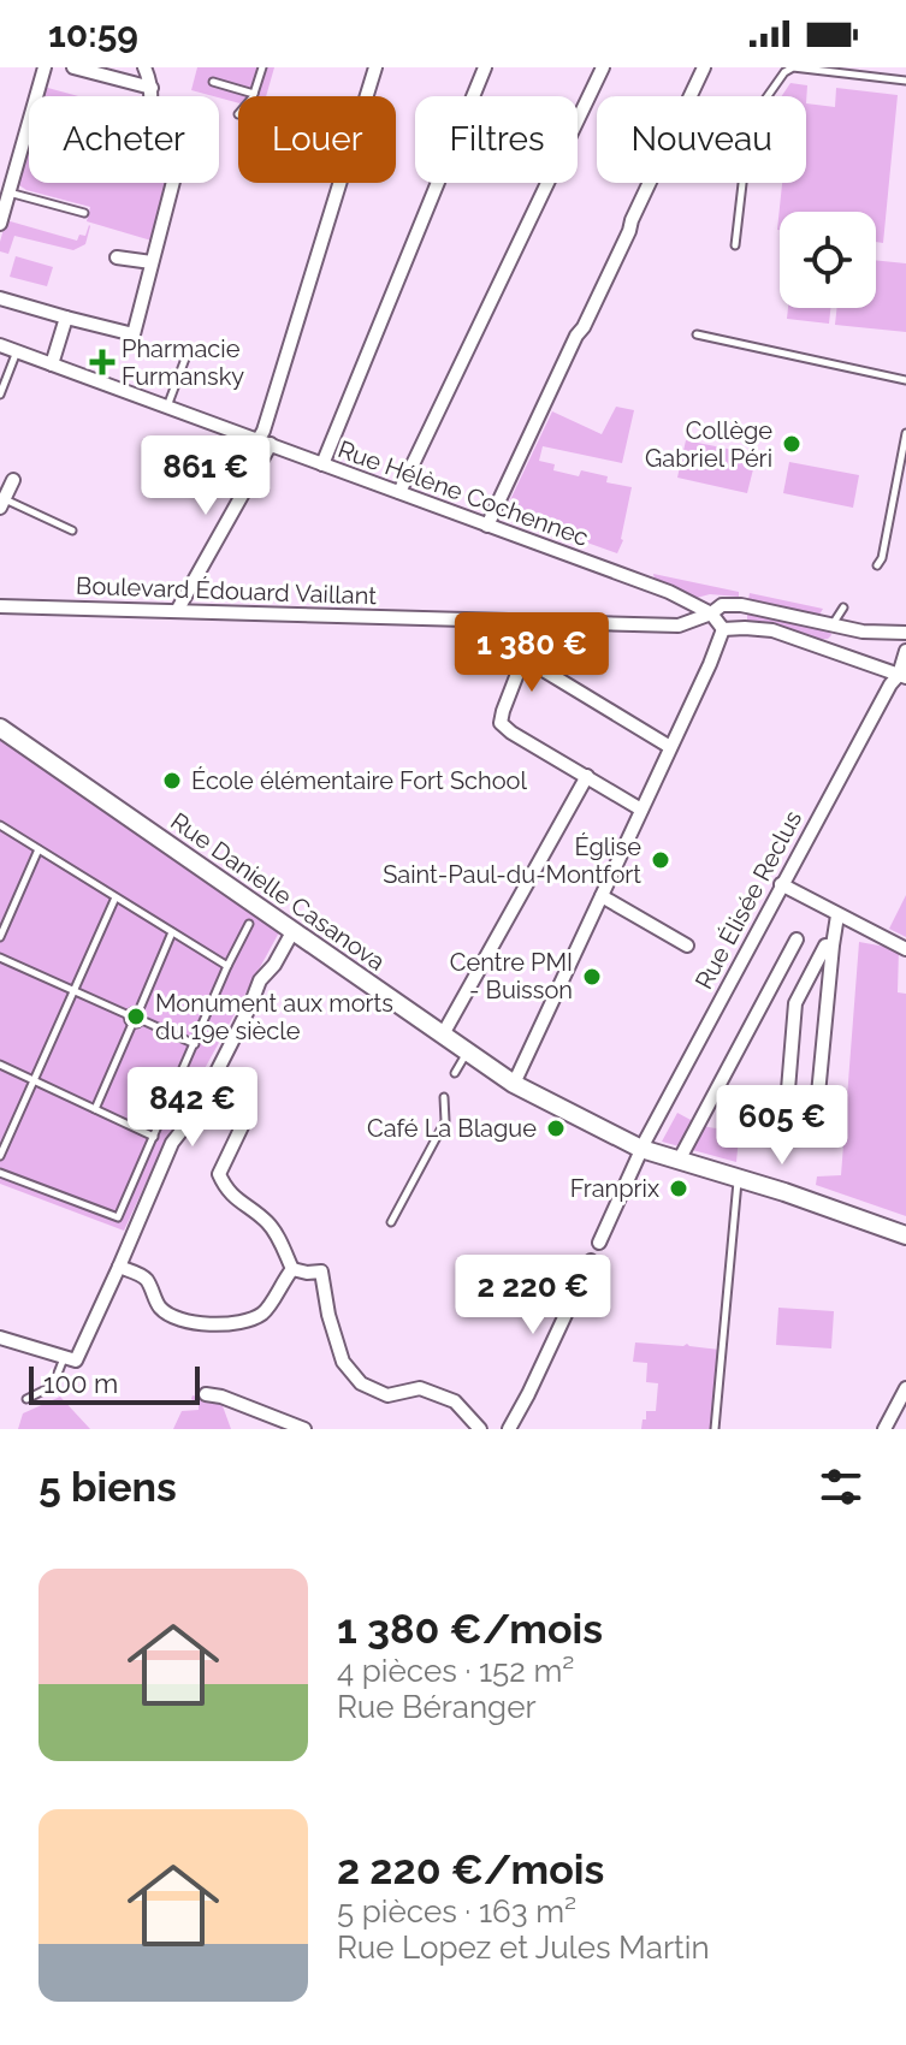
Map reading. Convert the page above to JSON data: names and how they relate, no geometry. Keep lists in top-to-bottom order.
{
  "streets": {
    "main road": ["Rue Danielle Casanova"],
    "street": ["Rue Hélène Cochennec", "Boulevard Édouard Vaillant", "Rue Élisée Reclus"]
  },
  "crossings": [
    ["Rue Hélène Cochennec", "Boulevard Édouard Vaillant"],
    ["Rue Danielle Casanova", "Rue Élisée Reclus"]
  ],
  "places": {
    "health": ["Pharmacie Furmansky"],
    "other": [
      "Collège Gabriel Péri",
      "École élémentaire Fort School",
      "Église Saint-Paul-du-Montfort",
      "Centre PMI - Buisson",
      "Monument aux morts du 19e siècle",
      "Café La Blague",
      "Franprix"
    ]
  },
  "scale_bar": "100 m",
  "page": {
    "status": "10:59",
    "chip": [
      "Acheter",
      "Louer",
      "Filtres",
      "Nouveau"
    ],
    "price": [
      "861 €",
      "1 380 €",
      "842 €",
      "605 €",
      "2 220 €"
    ],
    "scale": "100 m",
    "heading": "5 biens",
    "list": [
      {
        "name": "1 380 €/mois",
        "note": "4 pièces · 152 m² · Rue Béranger"
      },
      {
        "name": "2 220 €/mois",
        "note": "5 pièces · 163 m² · Rue Lopez et Jules Martin"
      }
    ]
  }
}
